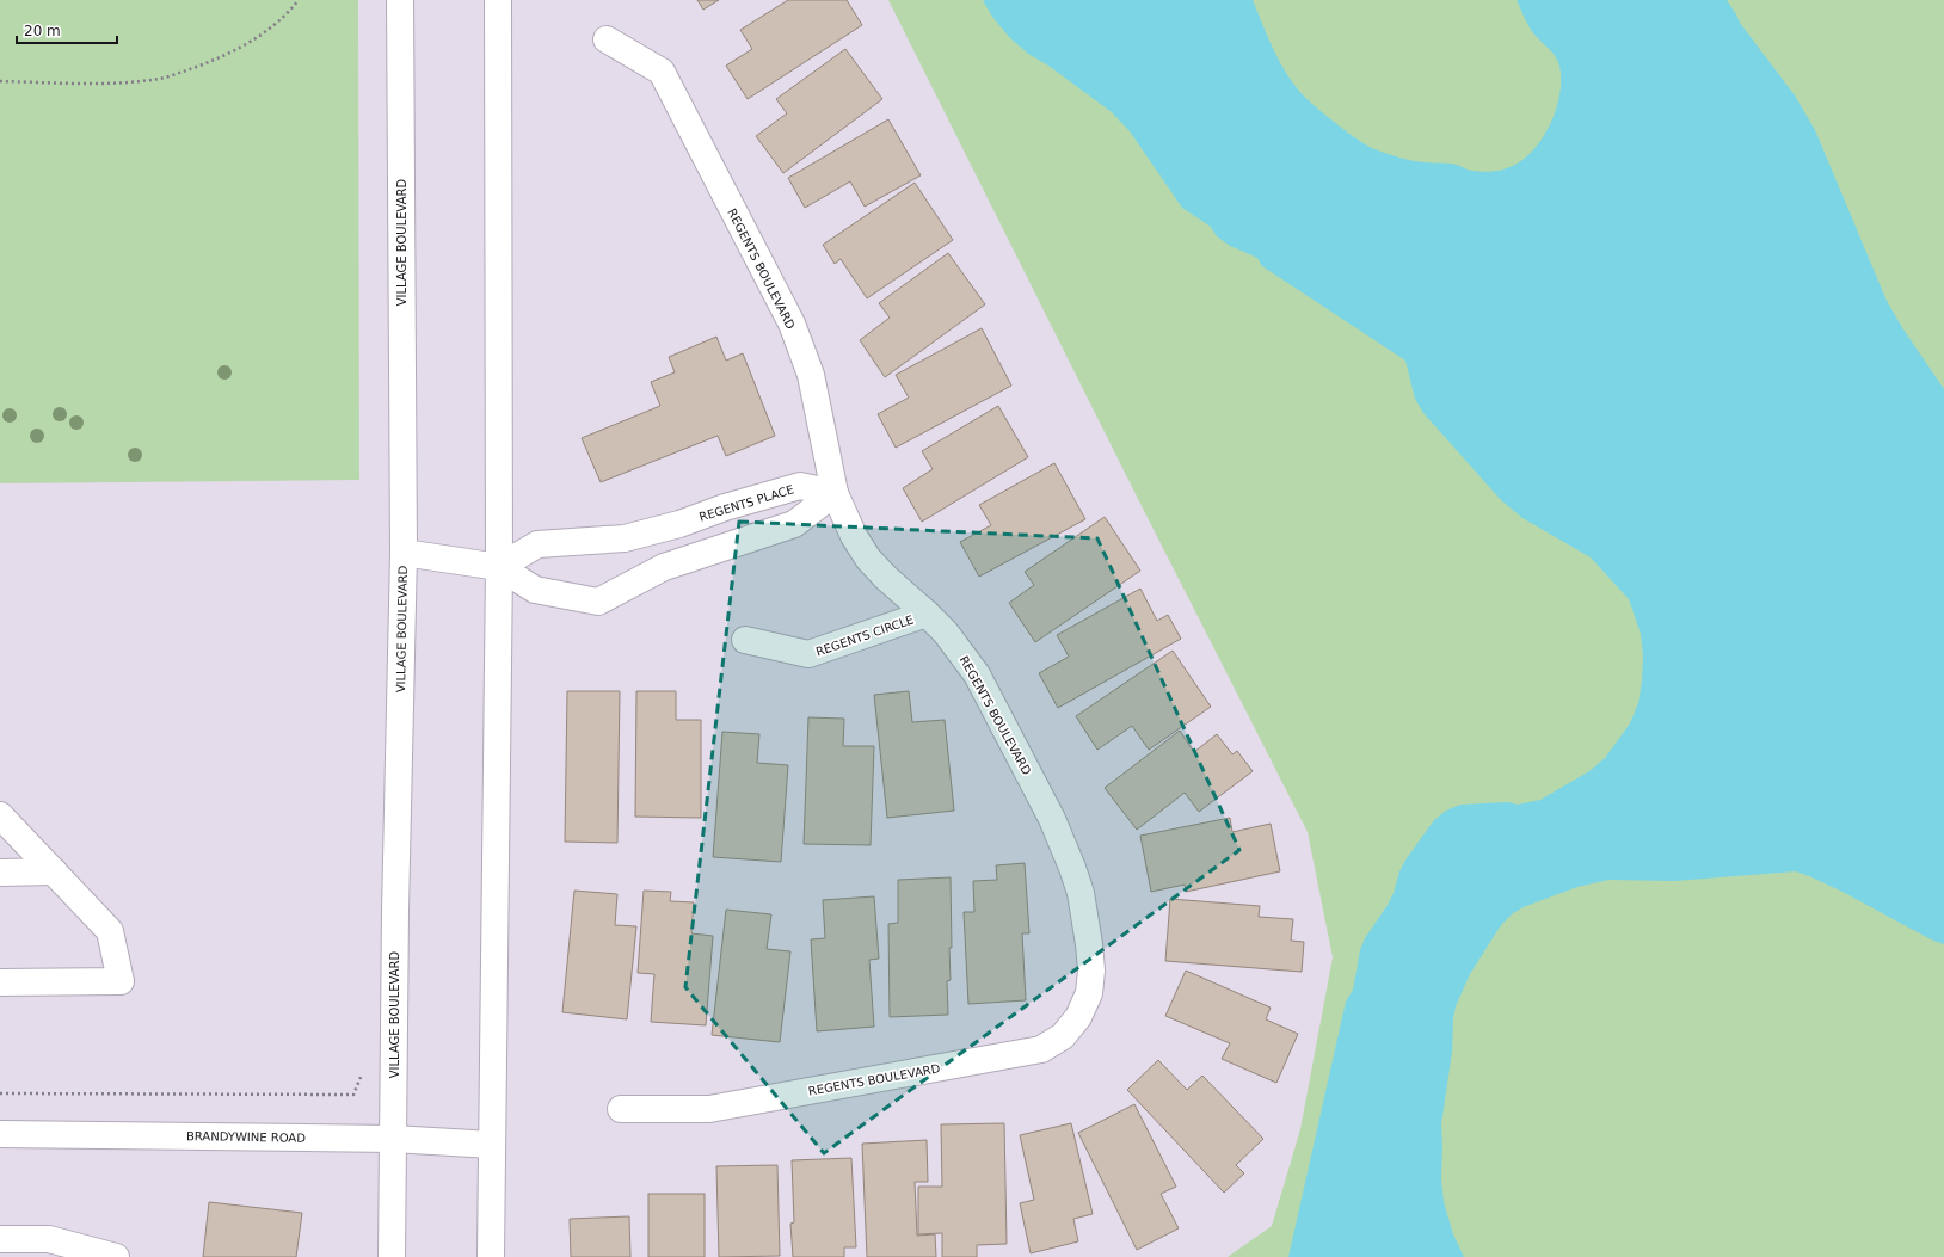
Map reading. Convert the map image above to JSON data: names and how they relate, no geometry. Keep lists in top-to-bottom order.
{
  "streets": {
    "street": [
      "VILLAGE BOULEVARD",
      "REGENTS BOULEVARD",
      "REGENTS PLACE",
      "REGENTS CIRCLE",
      "BRANDYWINE ROAD"
    ]
  },
  "crossings": [
    ["VILLAGE BOULEVARD", "BRANDYWINE ROAD"],
    ["REGENTS BOULEVARD", "REGENTS PLACE"],
    ["REGENTS BOULEVARD", "REGENTS CIRCLE"]
  ],
  "scale_bar": "20 m"
}
